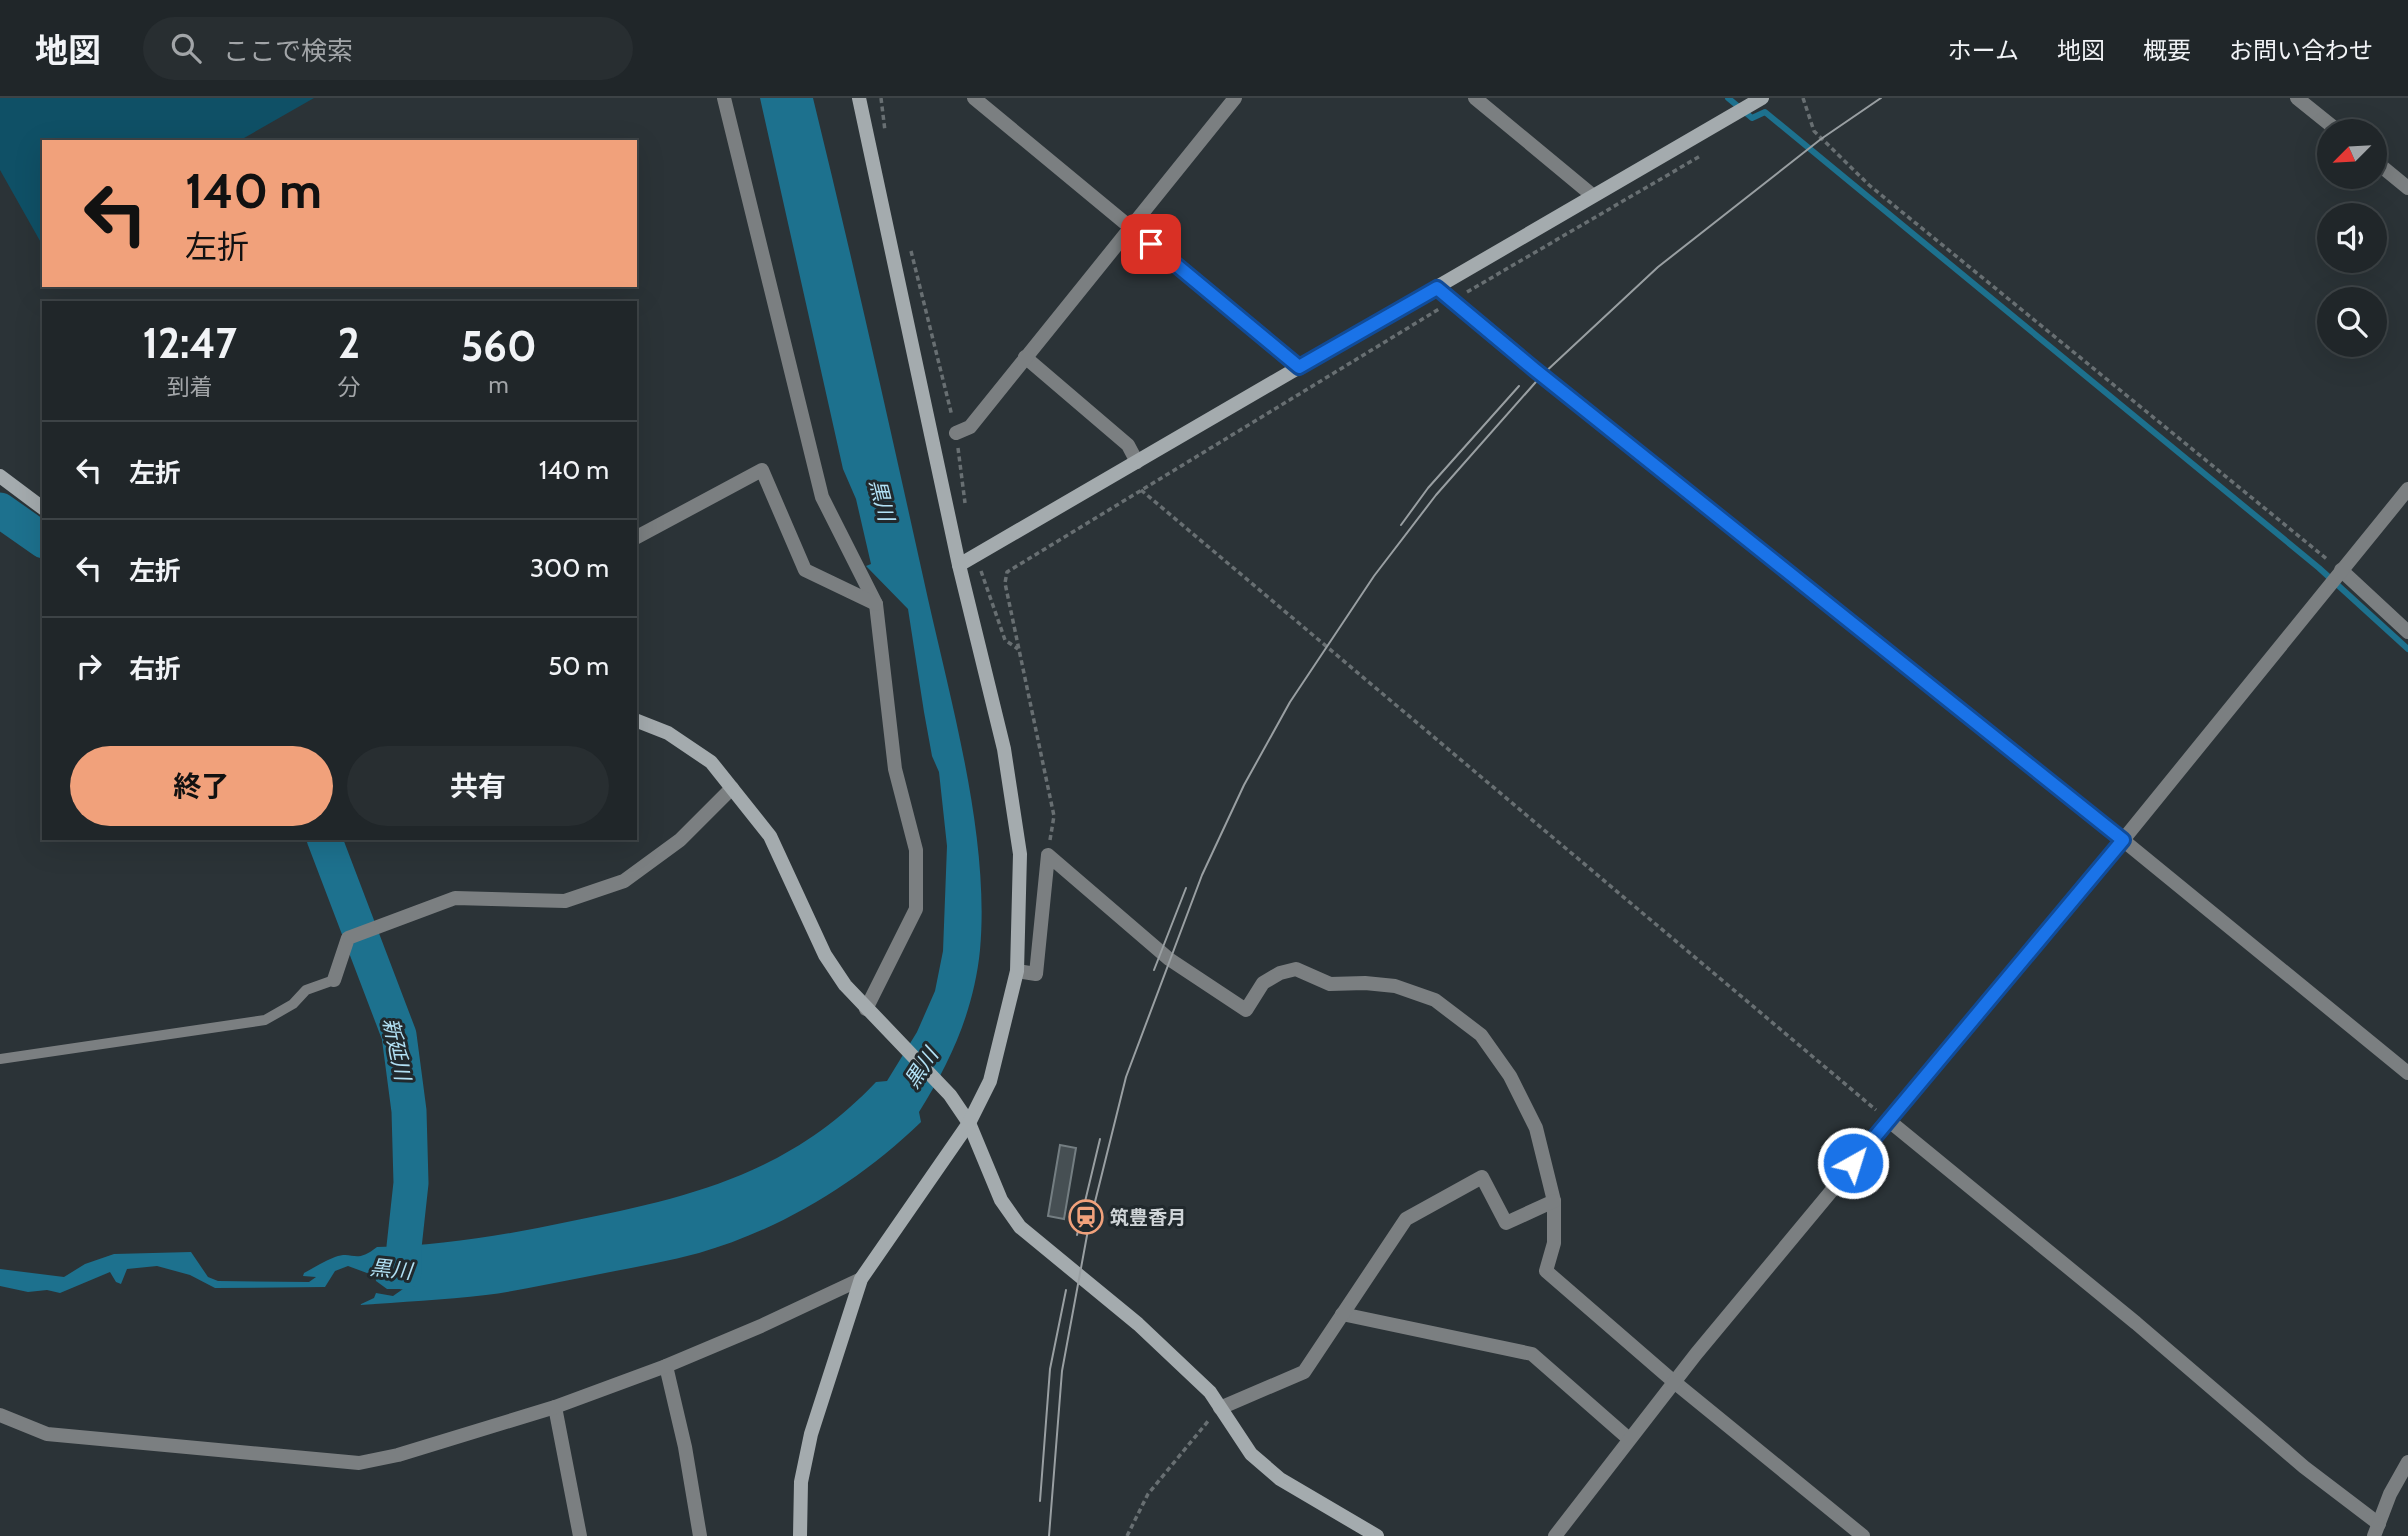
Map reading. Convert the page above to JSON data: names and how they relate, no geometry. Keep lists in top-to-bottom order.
{
  "water": ["黒川", "新延川"],
  "places": {
    "station": ["筑豊香月"]
  },
  "north": "bottom left",
  "page": {
    "header": "地図",
    "search": "ここで検索",
    "nav": [
      "ホーム",
      "地図",
      "概要",
      "お問い合わせ"
    ],
    "turn": ["140 m", "左折"],
    "eta": [
      "12:47",
      "到着",
      "2",
      "分",
      "560",
      "m"
    ],
    "list": [
      {
        "name": "左折",
        "value": "140 m"
      },
      {
        "name": "左折",
        "value": "300 m"
      },
      {
        "name": "右折",
        "value": "50 m"
      }
    ],
    "buttons": ["終了", "共有"]
  }
}
